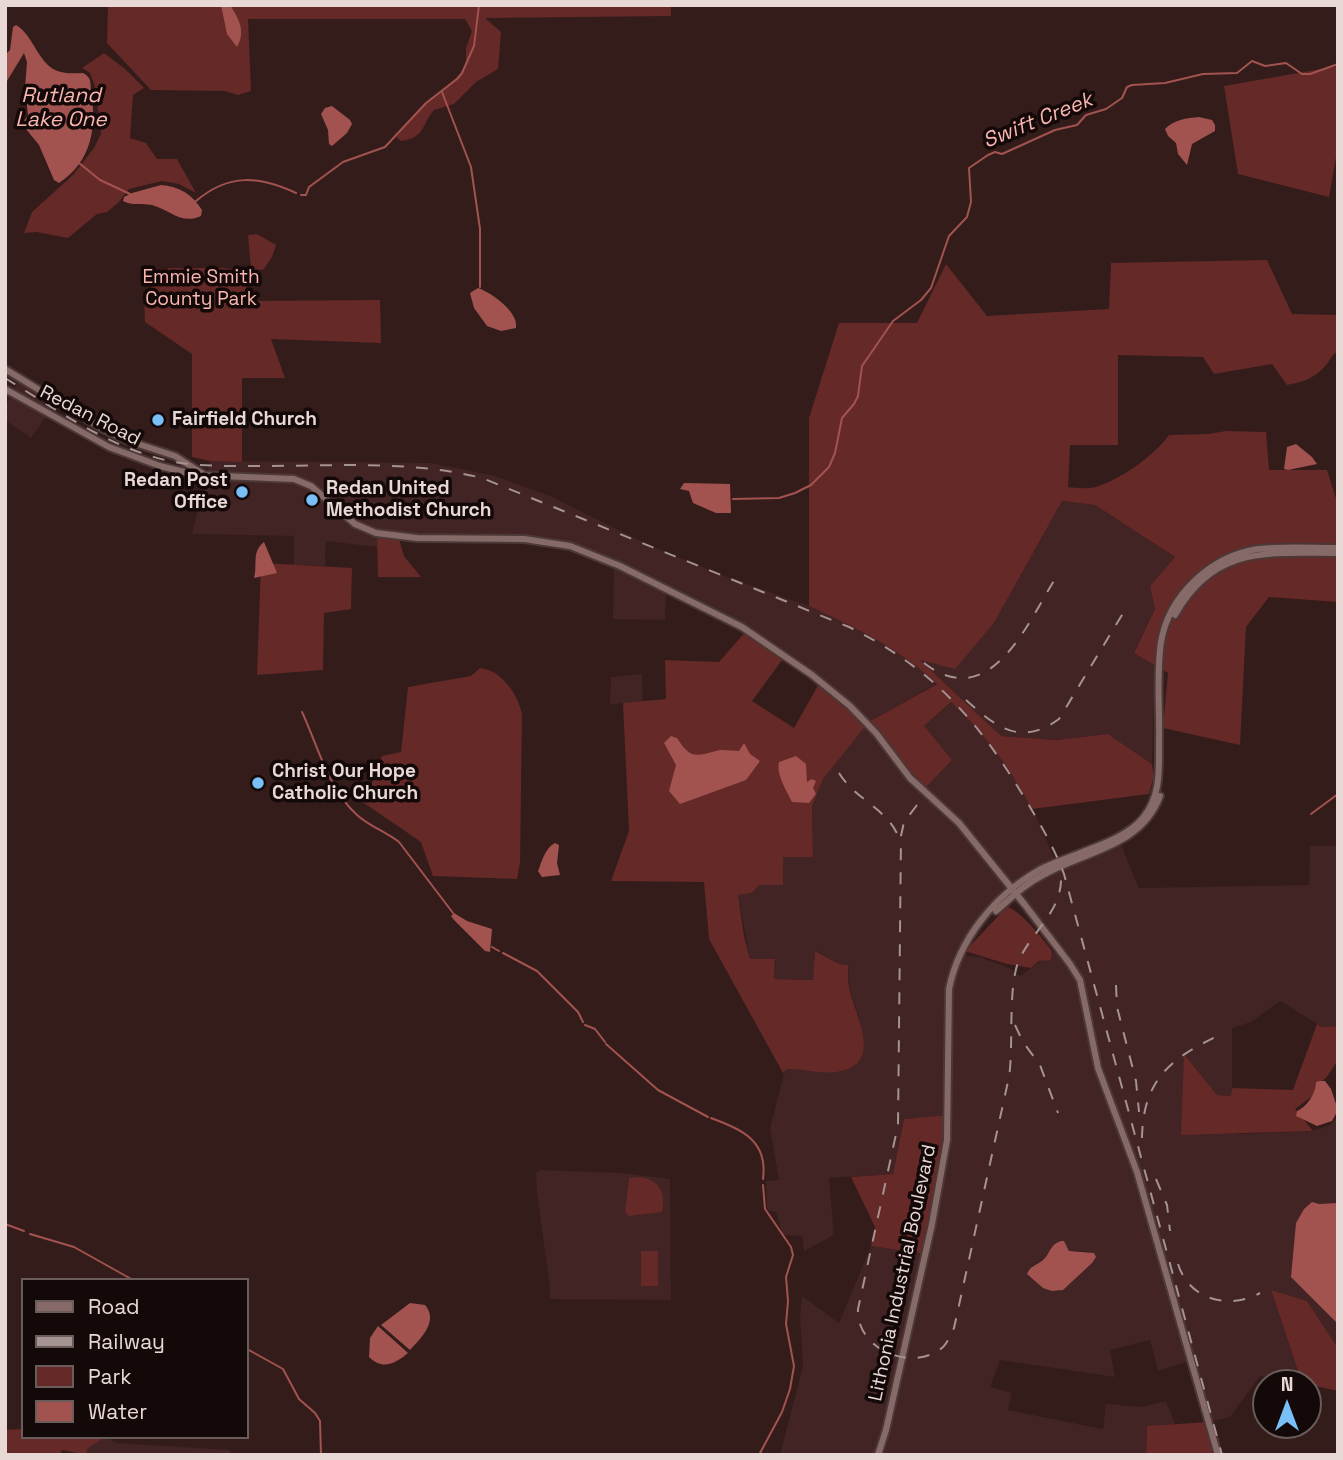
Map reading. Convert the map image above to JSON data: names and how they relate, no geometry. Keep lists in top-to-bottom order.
{
  "streets": {
    "main road": ["Redan Road", "Lithonia Industrial Boulevard"]
  },
  "crossings": [
    ["Redan Road", "Lithonia Industrial Boulevard"]
  ],
  "water": ["Rutland Lake One", "Swift Creek"],
  "parks": ["Emmie Smith County Park"],
  "places": [
    "Fairfield Church",
    "Redan Post Office",
    "Redan United Methodist Church",
    "Christ Our Hope Catholic Church"
  ],
  "legend": [
    "Road",
    "Railway",
    "Park",
    "Water"
  ],
  "north": "top"
}
